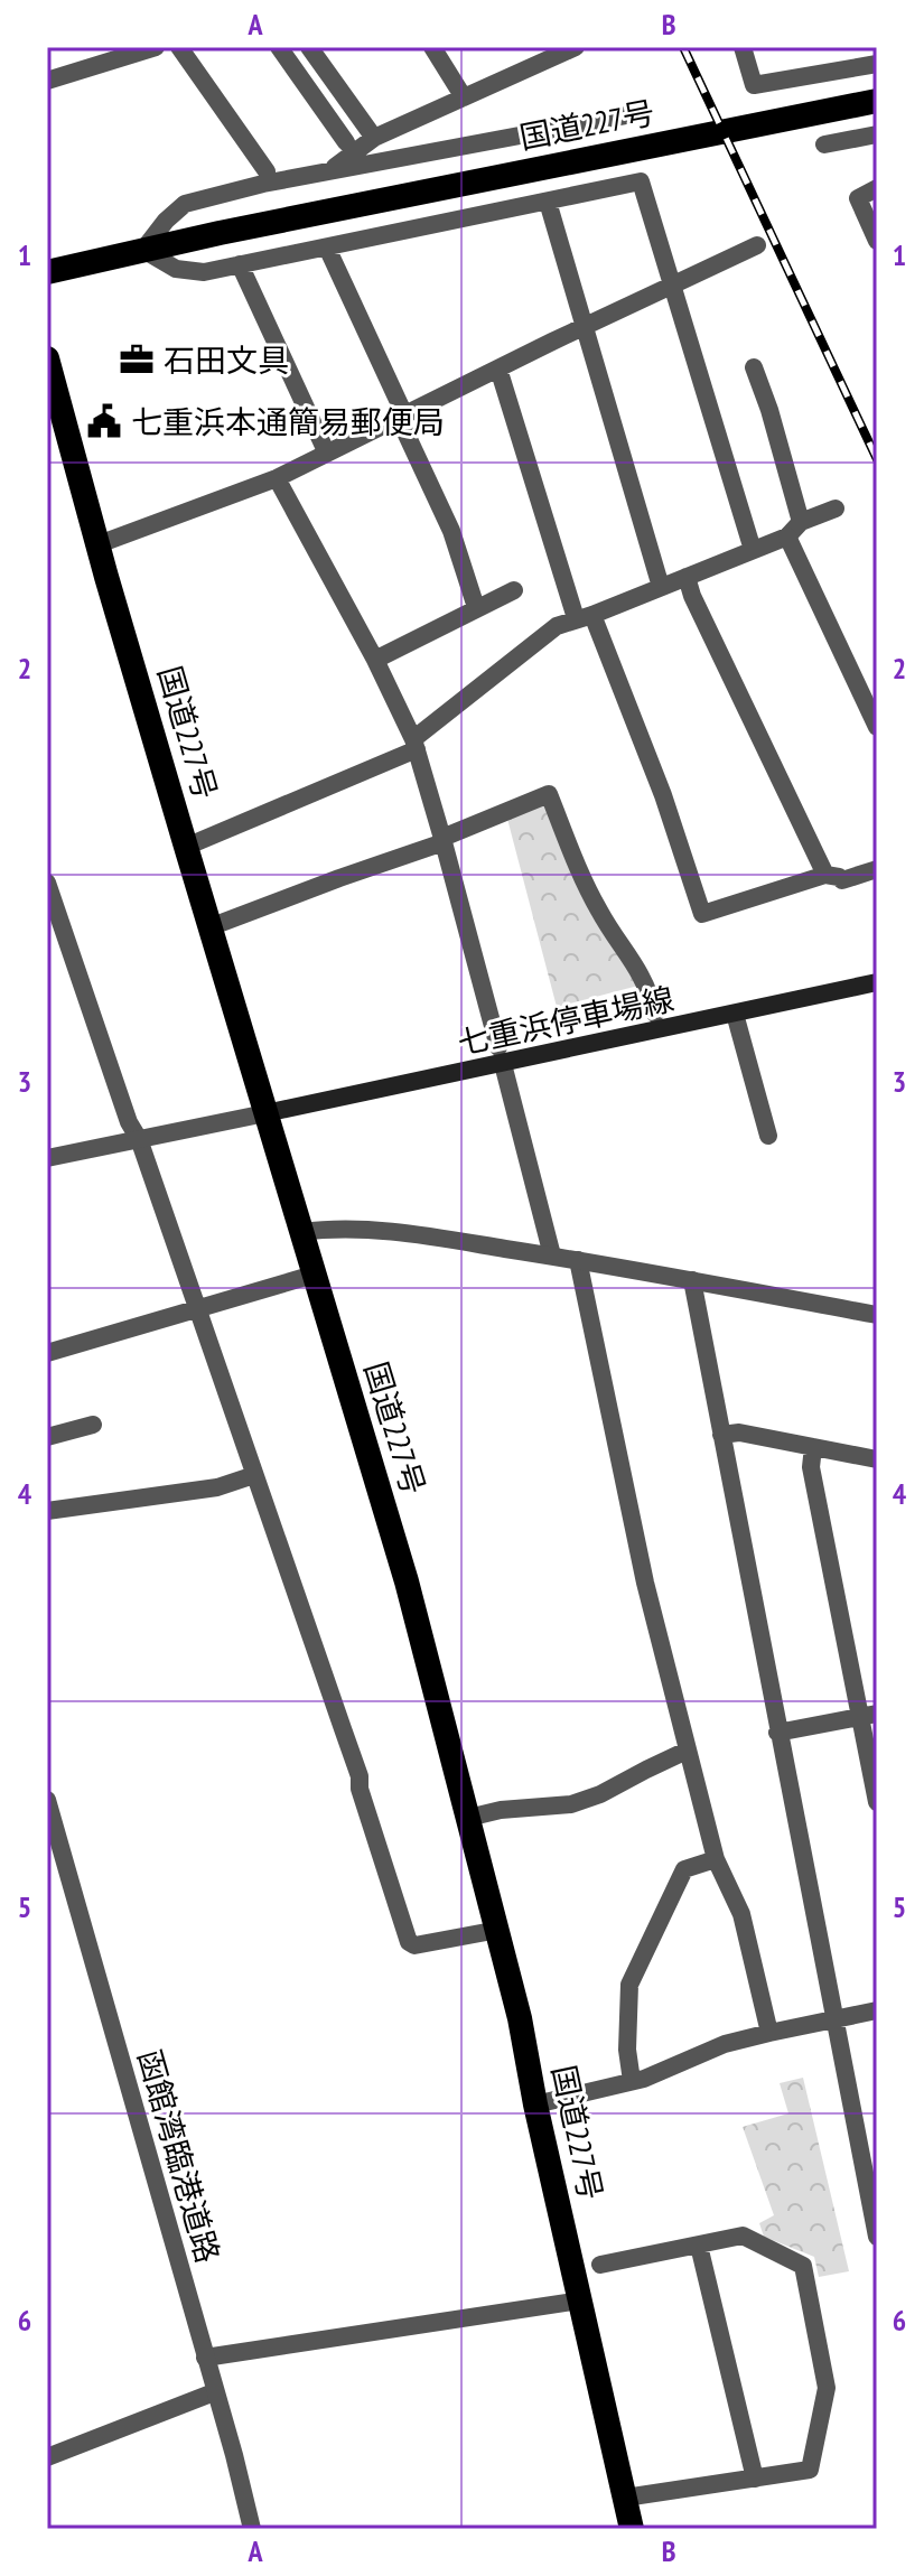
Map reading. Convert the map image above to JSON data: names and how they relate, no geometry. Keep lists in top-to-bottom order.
{
  "streets": {
    "highway": ["国道227号"],
    "main road": ["七重浜停車場線"],
    "street": ["函館湾臨港道路"]
  },
  "crossings": [
    ["国道227号", "七重浜停車場線"]
  ],
  "places": {
    "office": ["石田文具"],
    "public building": ["七重浜本通簡易郵便局"]
  },
  "grid": {
    "columns": ["A", "B"],
    "rows": [
      "1",
      "2",
      "3",
      "4",
      "5",
      "6"
    ]
  }
}
